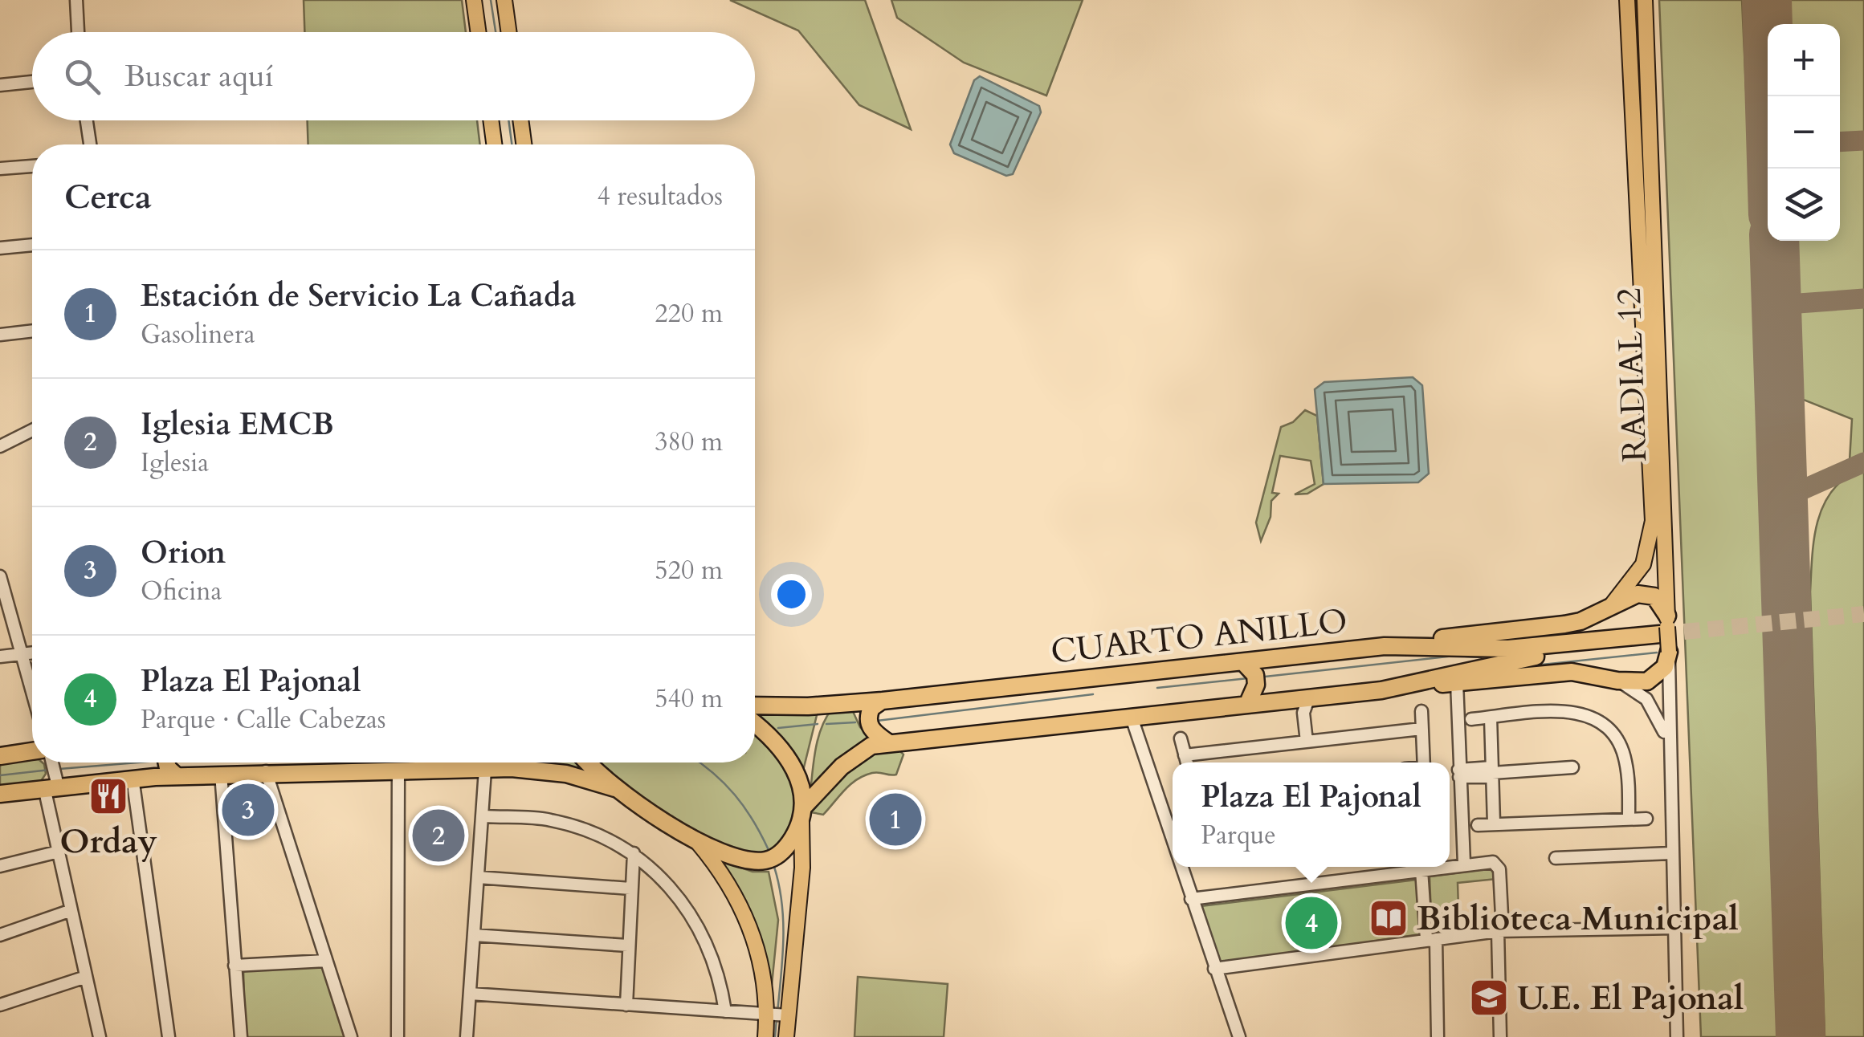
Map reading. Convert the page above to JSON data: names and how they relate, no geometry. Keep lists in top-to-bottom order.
{
  "streets": {
    "highway": ["CUARTO ANILLO"],
    "main road": ["RADIAL 12"]
  },
  "crossings": [
    ["RADIAL 12", "CUARTO ANILLO"]
  ],
  "places": {
    "restaurant": ["Orday"],
    "library": ["Biblioteca Municipal"],
    "school or university": ["U.E. El Pajonal"]
  },
  "page": {
    "map_buttons": ["+", "−"],
    "search": "Buscar aquí",
    "heading": ["Cerca", "4 resultados"],
    "list": [
      {
        "mark": "1",
        "name": "Estación de Servicio La Cañada",
        "note": "Gasolinera",
        "value": "220 m"
      },
      {
        "mark": "2",
        "name": "Iglesia EMCB",
        "note": "Iglesia",
        "value": "380 m"
      },
      {
        "mark": "3",
        "name": "Orion",
        "note": "Oficina",
        "value": "520 m"
      },
      {
        "mark": "4",
        "name": "Plaza El Pajonal",
        "note": "Parque · Calle Cabezas",
        "value": "540 m"
      }
    ],
    "popup": ["Plaza El Pajonal", "Parque"],
    "pins": [
      "3",
      "1",
      "2",
      "4"
    ]
  }
}
